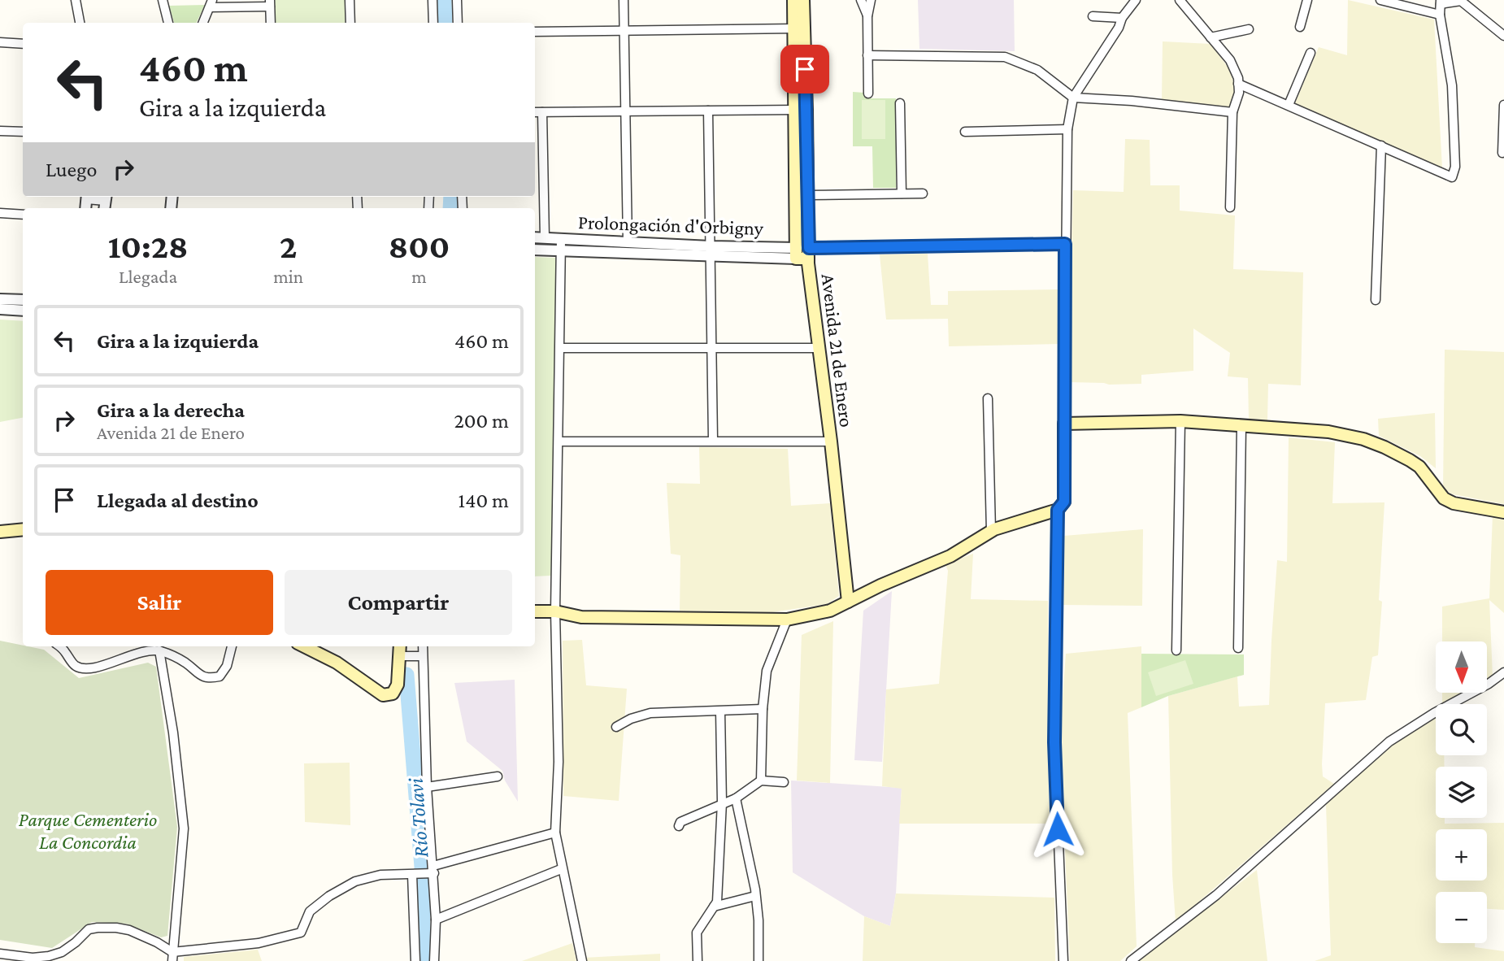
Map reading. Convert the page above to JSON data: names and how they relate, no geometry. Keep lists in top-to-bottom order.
{
  "streets": {
    "main road": ["Avenida 21 de Enero"],
    "street": ["Prolongación d'Orbigny"]
  },
  "crossings": [
    ["Prolongación d'Orbigny", "Avenida 21 de Enero"]
  ],
  "water": ["Río Tolavi"],
  "parks": ["Parque Cementerio La Concordia"],
  "north": "bottom",
  "page": {
    "turn": ["460 m", "Gira a la izquierda"],
    "then": "Luego",
    "eta": [
      "10:28",
      "Llegada",
      "2",
      "min",
      "800",
      "m"
    ],
    "list": [
      {
        "name": "Gira a la izquierda",
        "value": "460 m"
      },
      {
        "name": "Gira a la derecha",
        "note": "Avenida 21 de Enero",
        "value": "200 m"
      },
      {
        "name": "Llegada al destino",
        "value": "140 m"
      }
    ],
    "buttons": ["Salir", "Compartir"],
    "map_buttons": ["+", "−"]
  }
}
